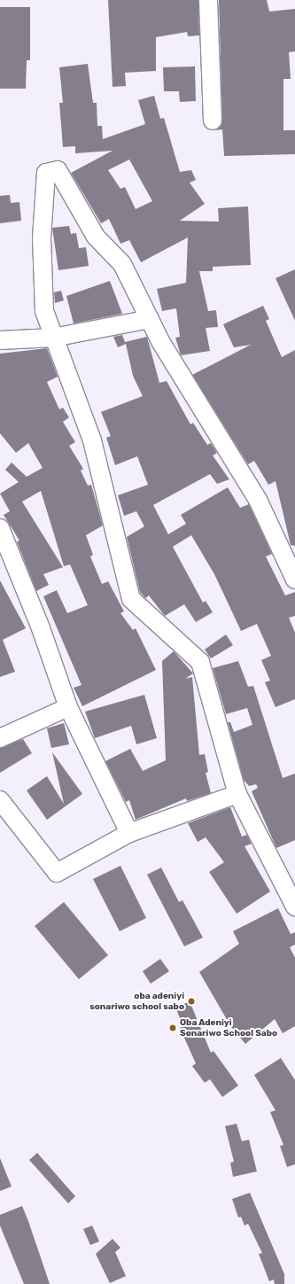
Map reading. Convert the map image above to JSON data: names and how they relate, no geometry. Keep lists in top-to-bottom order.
{
  "places": ["oba adeniyi sonariwo school sabo", "Oba Adeniyi Sonariwo School Sabo"]
}
